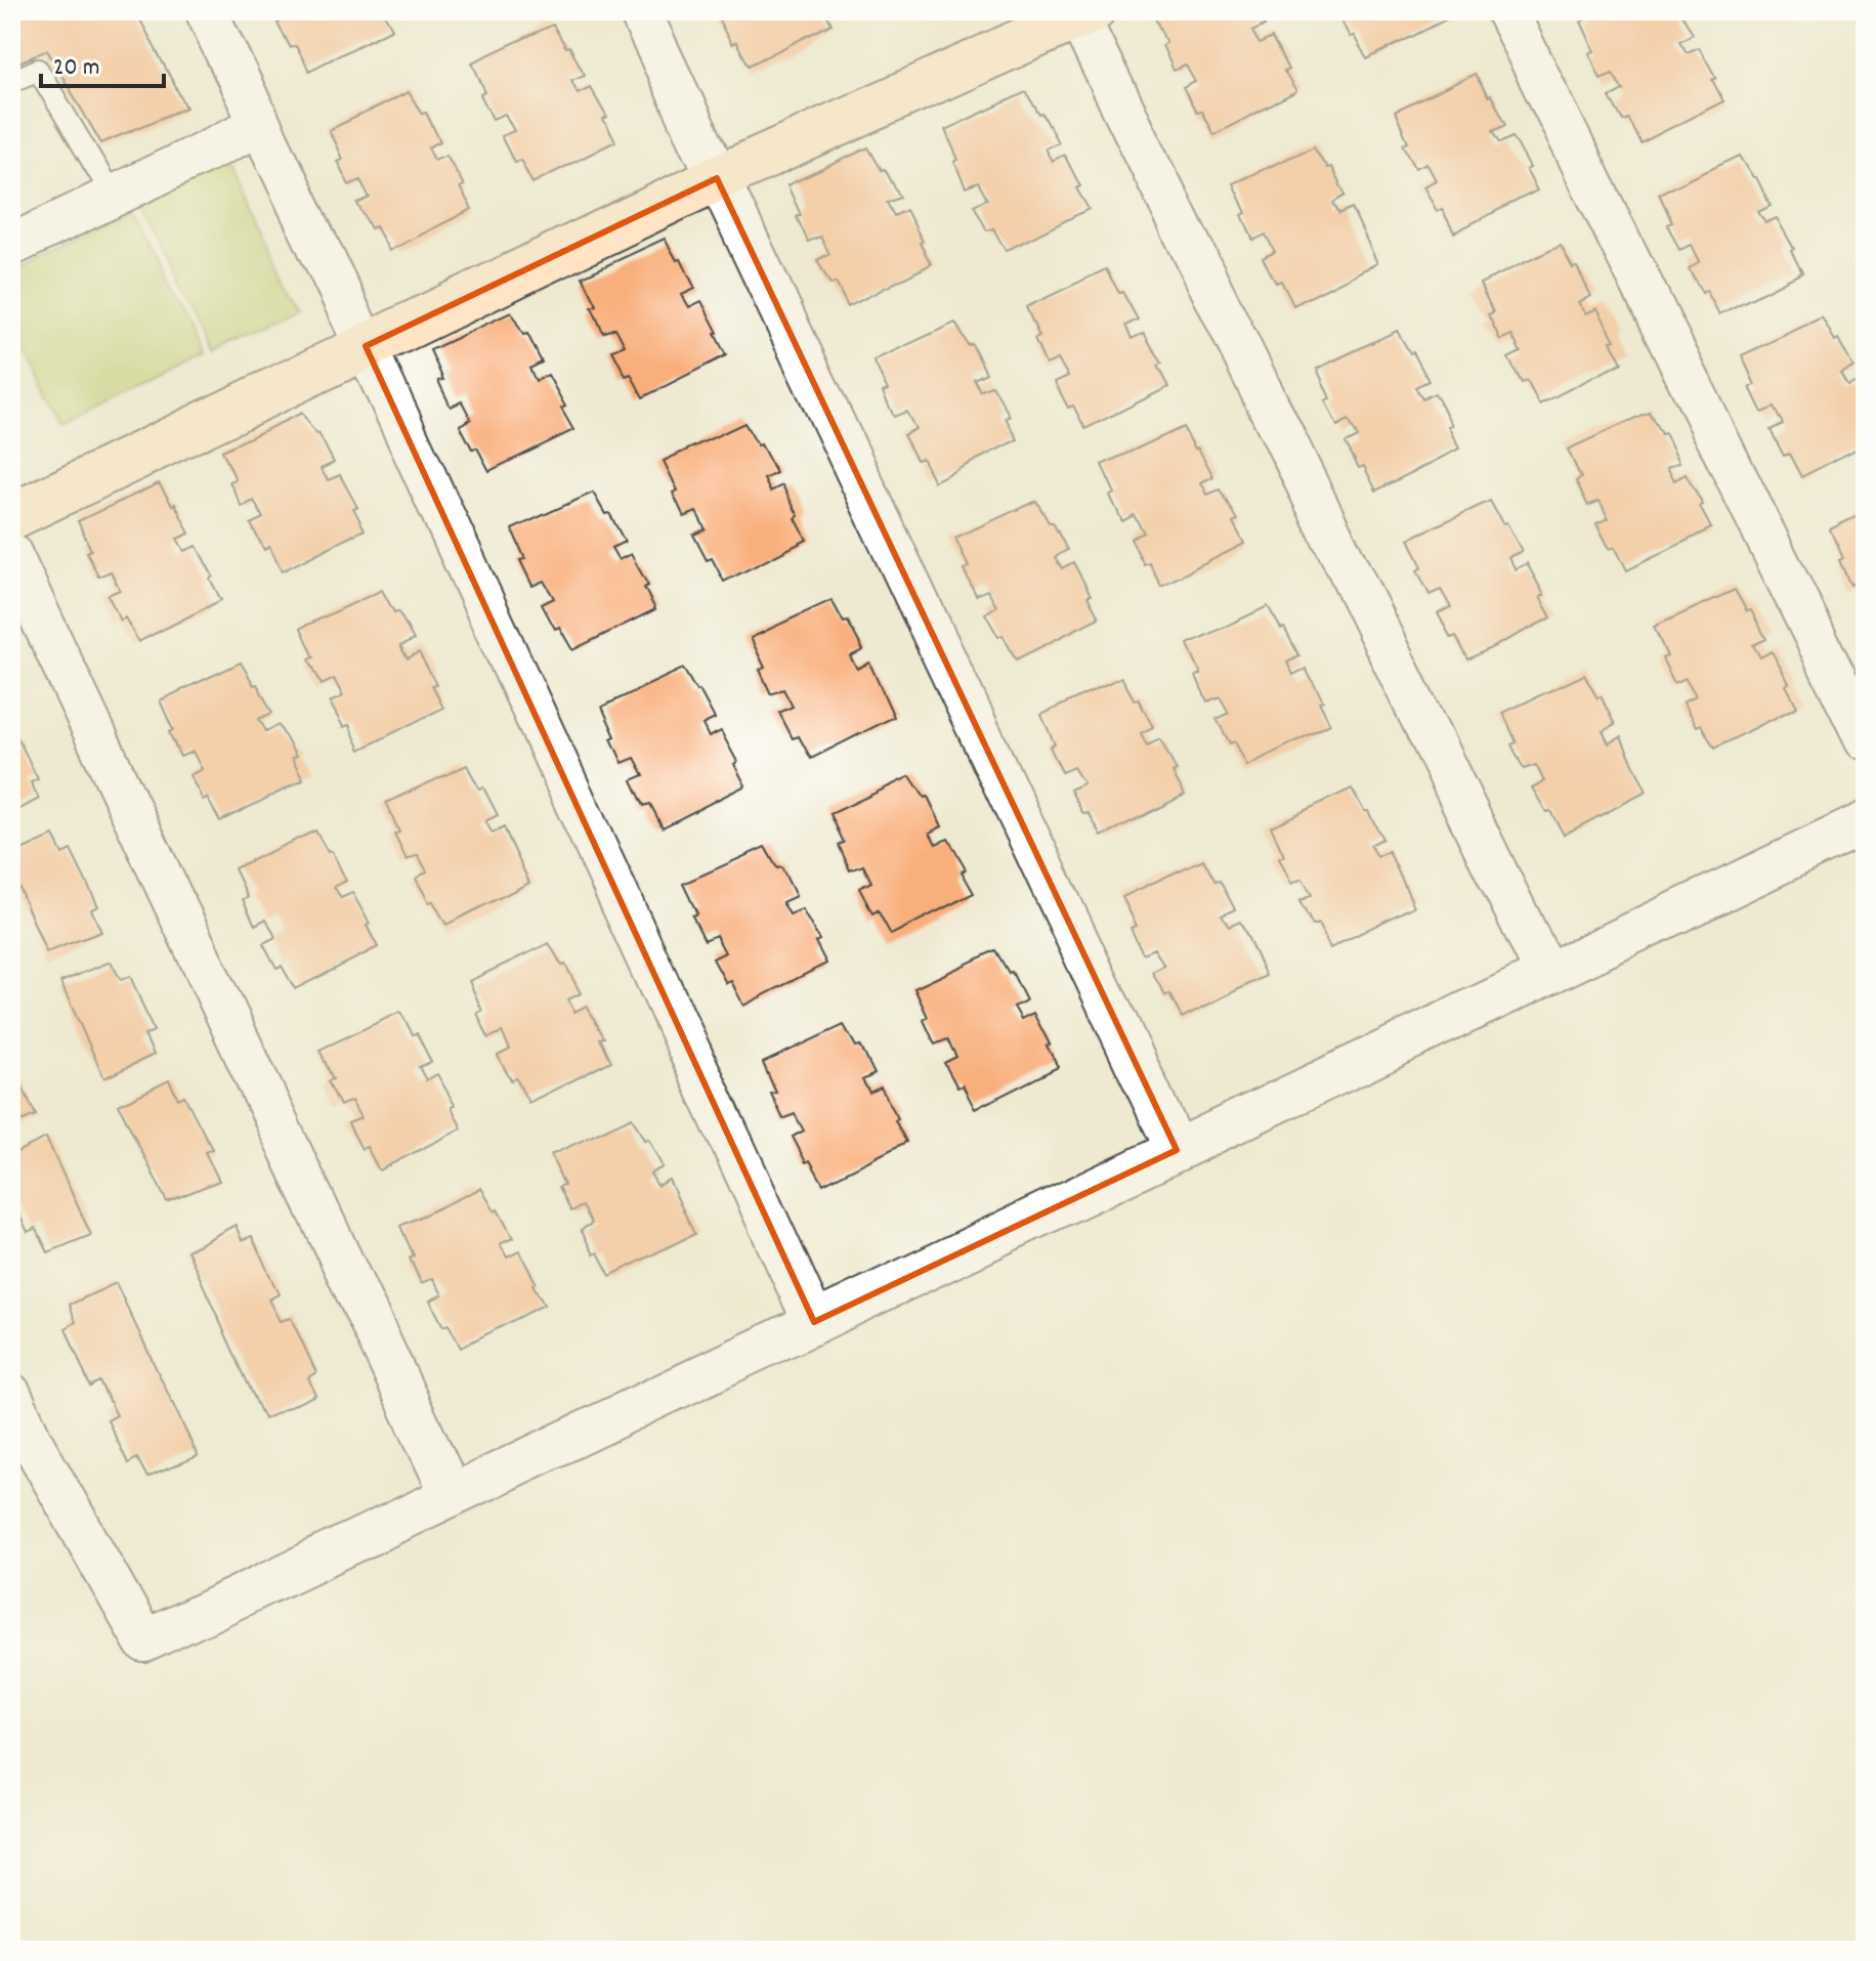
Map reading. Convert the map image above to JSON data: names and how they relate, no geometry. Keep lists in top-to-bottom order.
{
  "scale_bar": "20 m"
}
